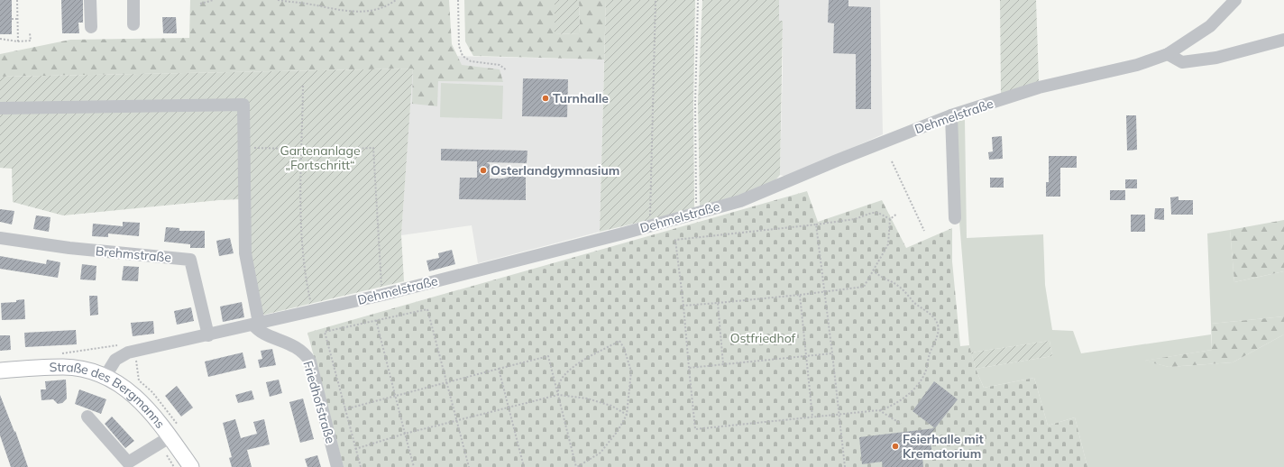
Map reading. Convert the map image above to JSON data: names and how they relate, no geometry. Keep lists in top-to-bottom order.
{
  "streets": {
    "main road": ["Straße des Bergmanns"],
    "street": ["Dehmelstraße", "Brehmstraße", "Friedhofstraße"]
  },
  "crossings": [
    ["Dehmelstraße", "Brehmstraße"],
    ["Dehmelstraße", "Straße des Bergmanns"],
    ["Dehmelstraße", "Friedhofstraße"]
  ],
  "parks": ["Gartenanlage „Fortschritt“", "Ostfriedhof"],
  "places": ["Turnhalle", "Osterlandgymnasium", "Feierhalle mit Krematorium"]
}
